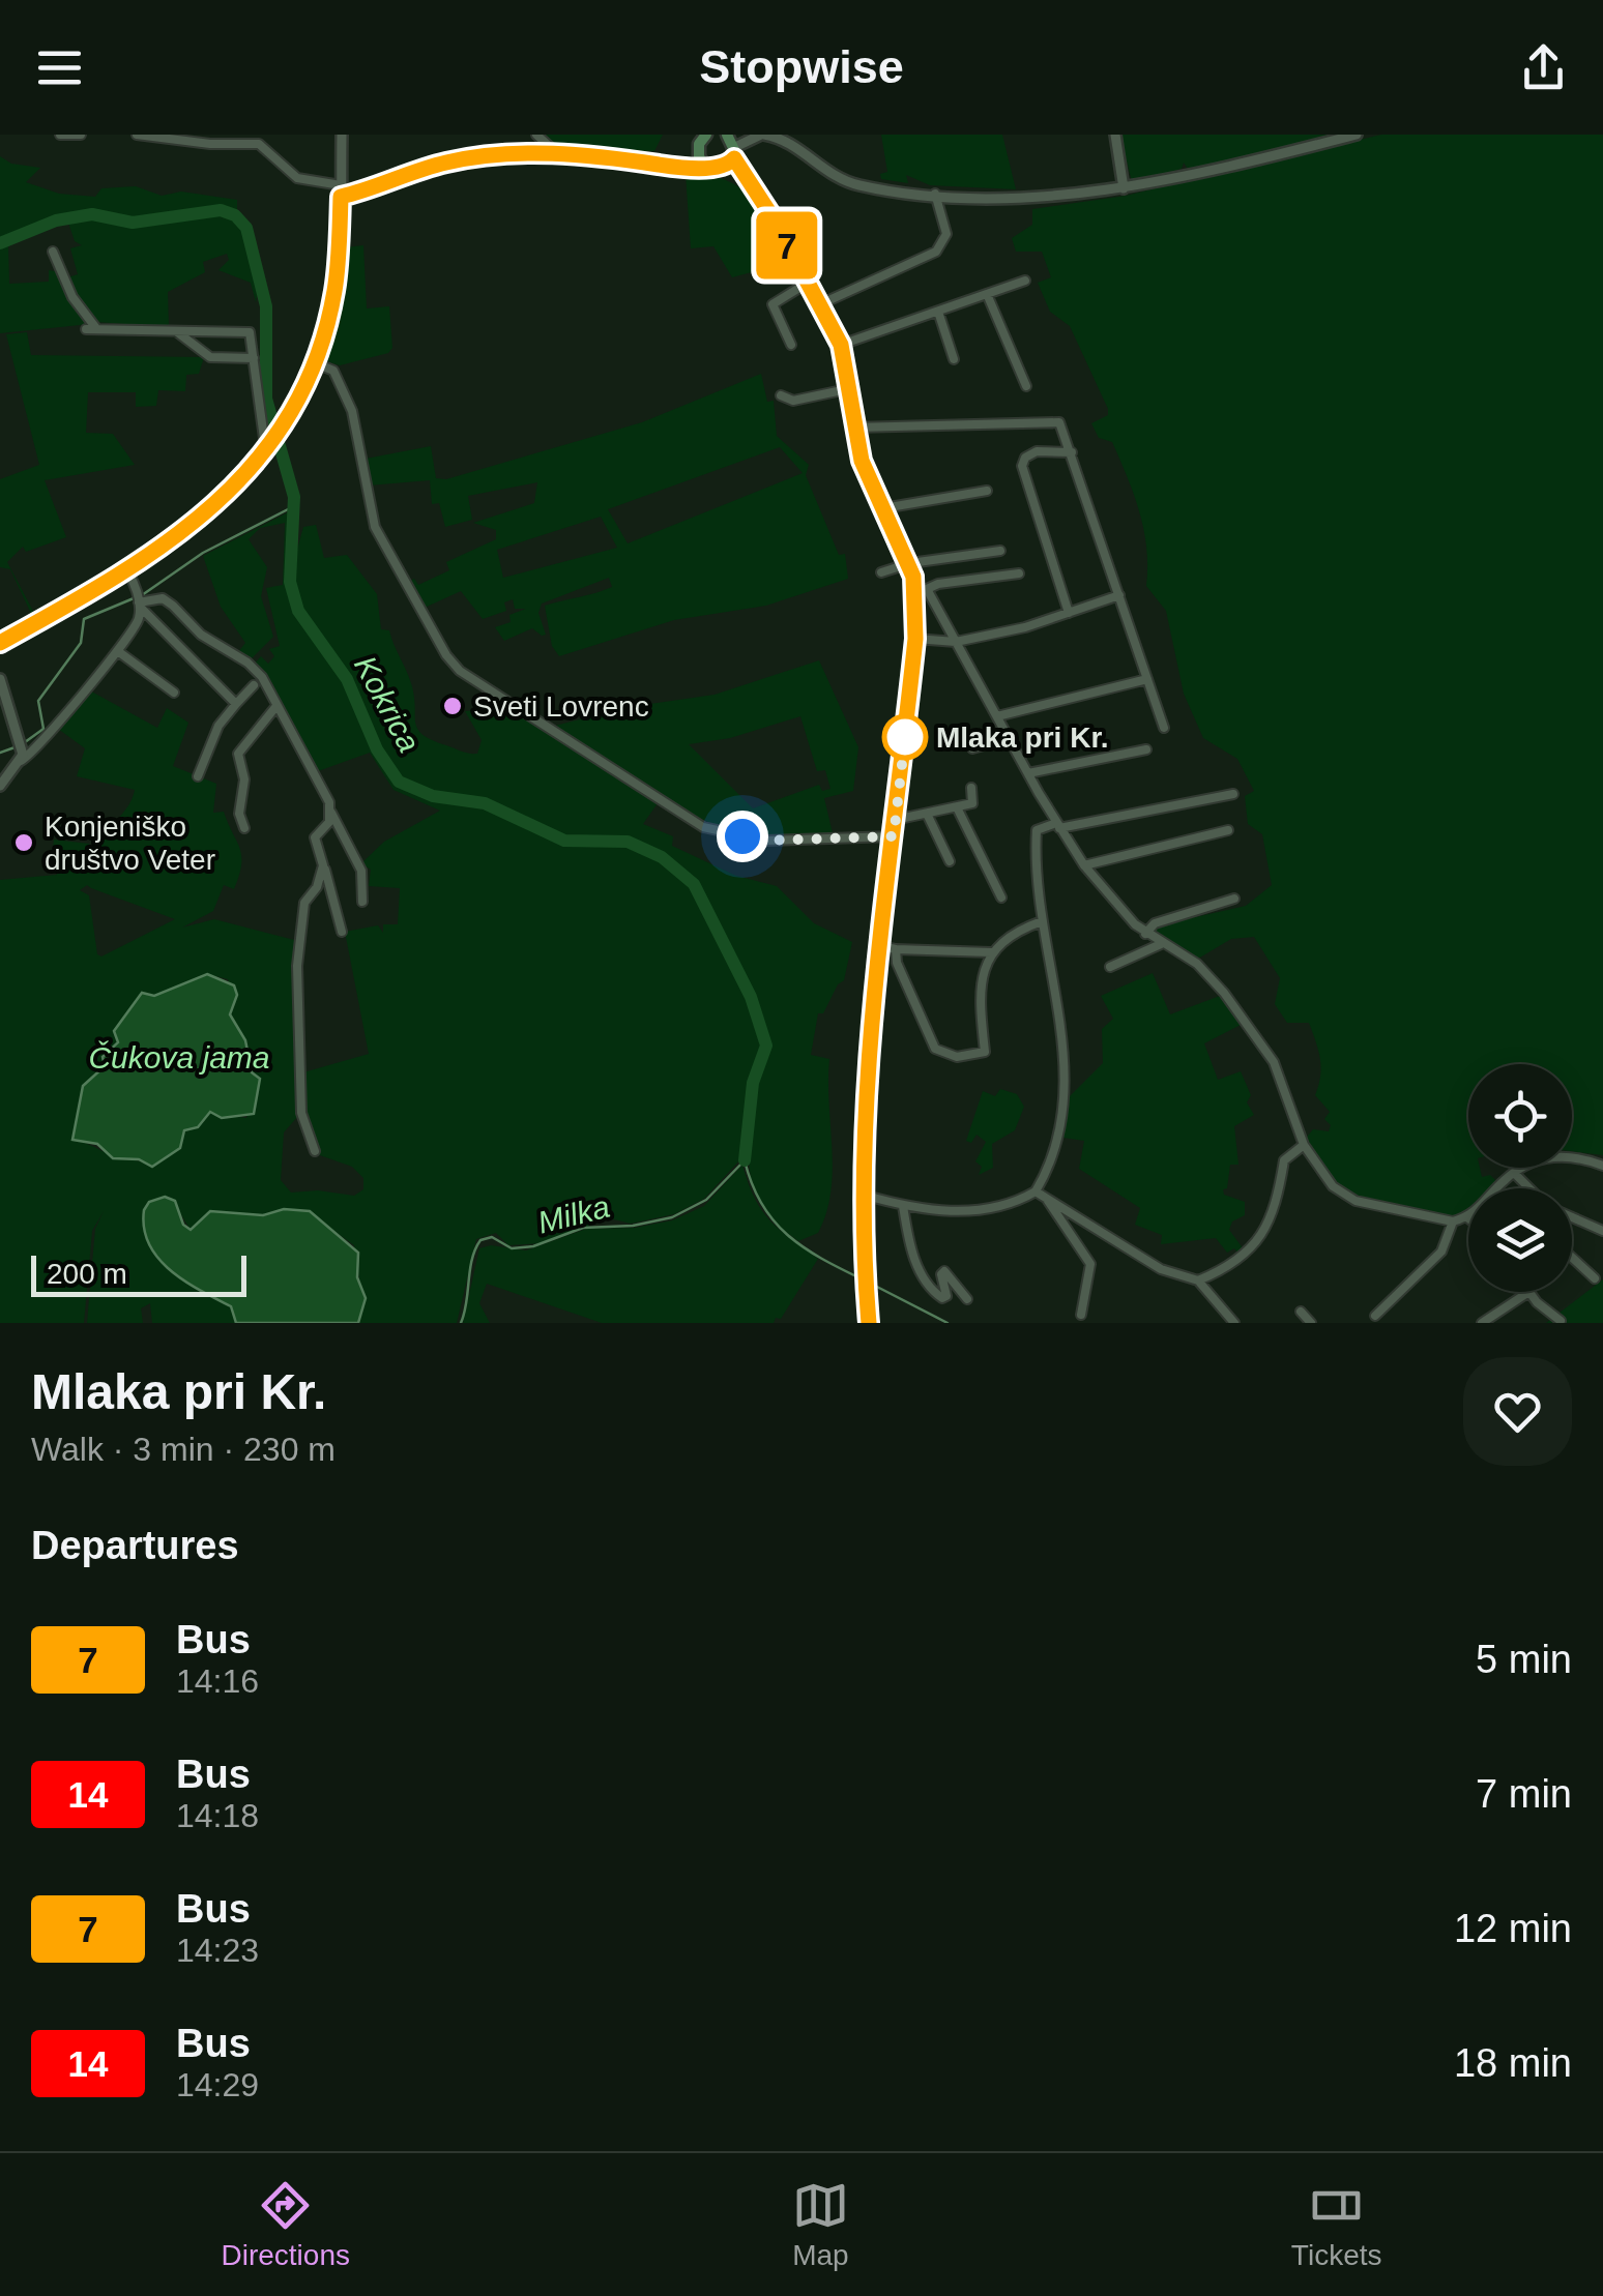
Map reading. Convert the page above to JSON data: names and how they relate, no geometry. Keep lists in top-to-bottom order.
{
  "water": ["Kokrica", "Čukova jama", "Milka"],
  "places": ["Sveti Lovrenc", "Mlaka pri Kr.", "Konjeniško društvo Veter"],
  "lines": ["bus line 7"],
  "scale_bar": "200 m",
  "page": {
    "header": "Stopwise",
    "on_map": "7",
    "scale": "200 m",
    "heading": [
      ["Mlaka pri Kr.", "Walk · 3 min · 230 m"],
      "Departures"
    ],
    "list": [
      {
        "mark": "7",
        "name": "Bus",
        "note": "14:16",
        "value": "5 min"
      },
      {
        "mark": "14",
        "name": "Bus",
        "note": "14:18",
        "value": "7 min"
      },
      {
        "mark": "7",
        "name": "Bus",
        "note": "14:23",
        "value": "12 min"
      },
      {
        "mark": "14",
        "name": "Bus",
        "note": "14:29",
        "value": "18 min"
      }
    ],
    "tabs": ["Directions", "Map", "Tickets"]
  }
}
